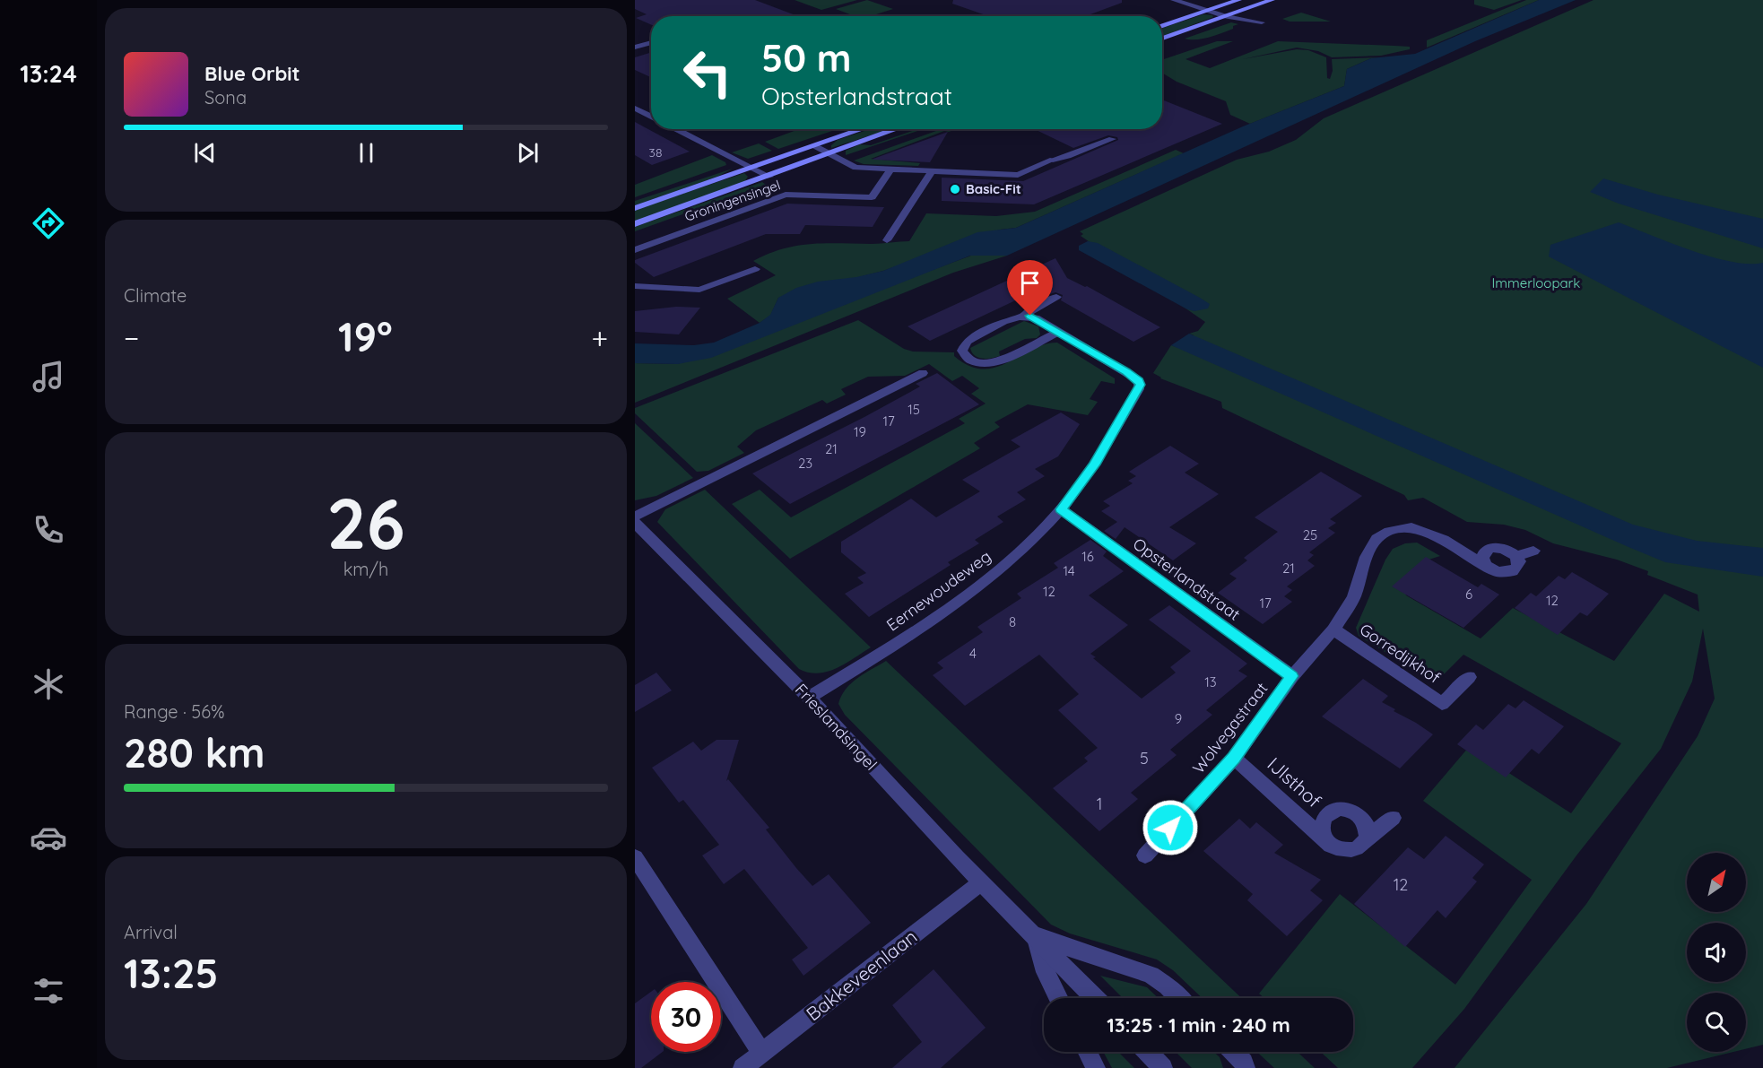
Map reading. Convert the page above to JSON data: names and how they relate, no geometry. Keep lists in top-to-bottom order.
{
  "streets": {
    "street": [
      "Groningensingel",
      "Opsterlandstraat",
      "Eernewoudeweg",
      "Gorredijkhof",
      "Frieslandsingel",
      "Wolvegastraat",
      "IJlsthof",
      "Bakkeveenlaan"
    ]
  },
  "crossings": [
    ["Opsterlandstraat", "Eernewoudeweg"],
    ["Opsterlandstraat", "Wolvegastraat"],
    ["Eernewoudeweg", "Frieslandsingel"],
    ["Gorredijkhof", "Wolvegastraat"],
    ["Frieslandsingel", "Bakkeveenlaan"],
    ["Wolvegastraat", "IJlsthof"]
  ],
  "parks": ["Immerloopark"],
  "places": ["Basic-Fit"],
  "house_numbers": [
    "38",
    "15",
    "17",
    "19",
    "21",
    "23",
    "25",
    "16",
    "21",
    "14",
    "12",
    "6",
    "12",
    "17",
    "8",
    "4",
    "13",
    "9",
    "5",
    "1",
    "12"
  ],
  "north": "top right",
  "page": {
    "tabs": "13:24",
    "turn": ["50 m", "Opsterlandstraat"],
    "song": ["Blue Orbit", "Sona"],
    "tile": [
      "Climate",
      ["26", "km/h"],
      ["Range · 56%", "280 km"],
      ["Arrival", "13:25"]
    ],
    "heat": ["−", "19°", "+"],
    "limit": "30",
    "trip": "13:25 · 1 min · 240 m"
  }
}
